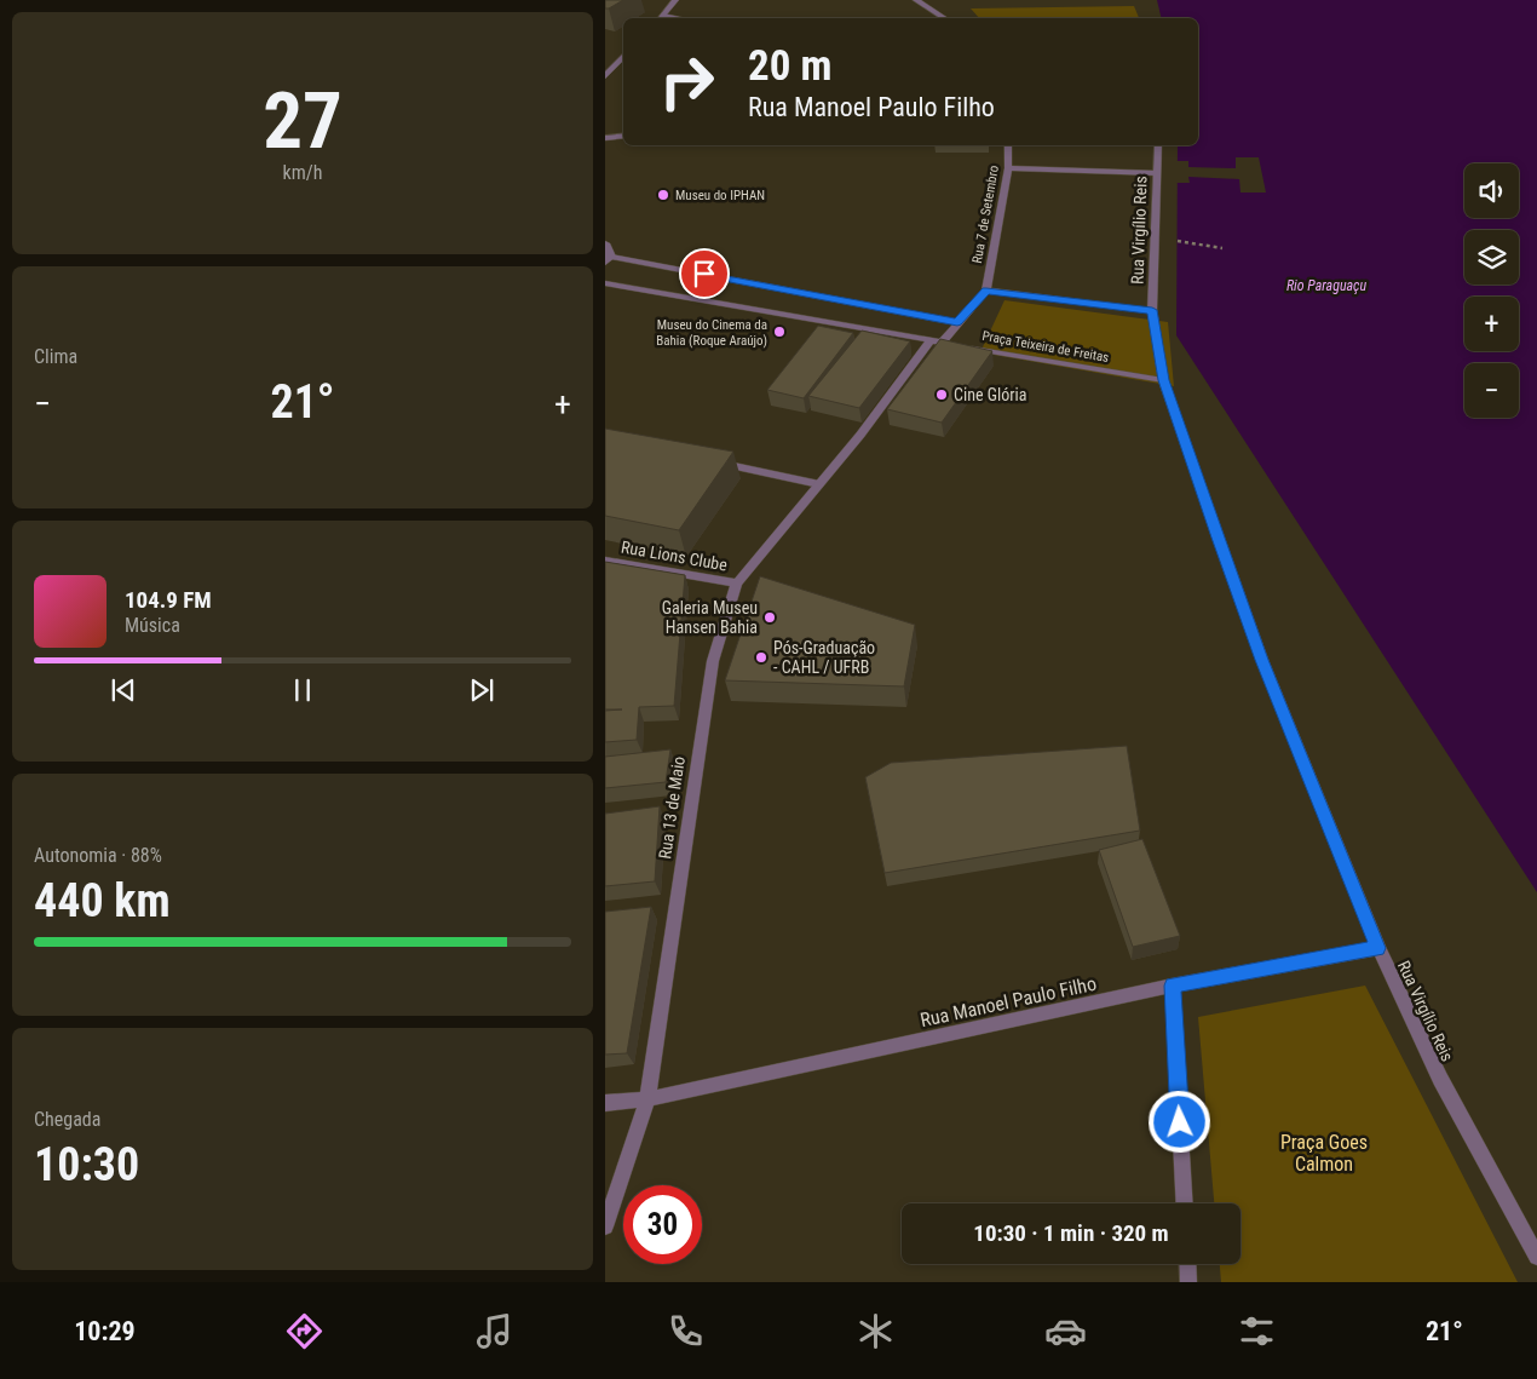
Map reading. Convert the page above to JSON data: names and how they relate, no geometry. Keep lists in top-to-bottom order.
{
  "streets": {
    "street": [
      "Rua 7 de Setembro",
      "Rua Virgílio Reis",
      "Praça Teixeira de Freitas",
      "Rua Lions Clube",
      "Rua 13 de Maio",
      "Rua Manoel Paulo Filho"
    ]
  },
  "crossings": [
    ["Rua 7 de Setembro", "Praça Teixeira de Freitas"],
    ["Rua Virgílio Reis", "Praça Teixeira de Freitas"],
    ["Rua Virgílio Reis", "Rua Manoel Paulo Filho"],
    ["Rua Lions Clube", "Rua 13 de Maio"],
    ["Rua 13 de Maio", "Rua Manoel Paulo Filho"]
  ],
  "water": ["Rio Paraguaçu"],
  "parks": ["Praça Goes Calmon"],
  "places": [
    "Museu do IPHAN",
    "Museu do Cinema da Bahia (Roque Araújo)",
    "Cine Glória",
    "Galeria Museu Hansen Bahia",
    "Pós-Graduação - CAHL / UFRB"
  ],
  "page": {
    "tile": [
      ["27", "km/h"],
      "Clima",
      ["Autonomia · 88%", "440 km"],
      ["Chegada", "10:30"]
    ],
    "turn": ["20 m", "Rua Manoel Paulo Filho"],
    "map_buttons": ["+", "−"],
    "heat": ["−", "21°", "+"],
    "song": ["104.9 FM", "Música"],
    "limit": "30",
    "trip": "10:30 · 1 min · 320 m",
    "tabs": ["10:29", "21°"]
  }
}
